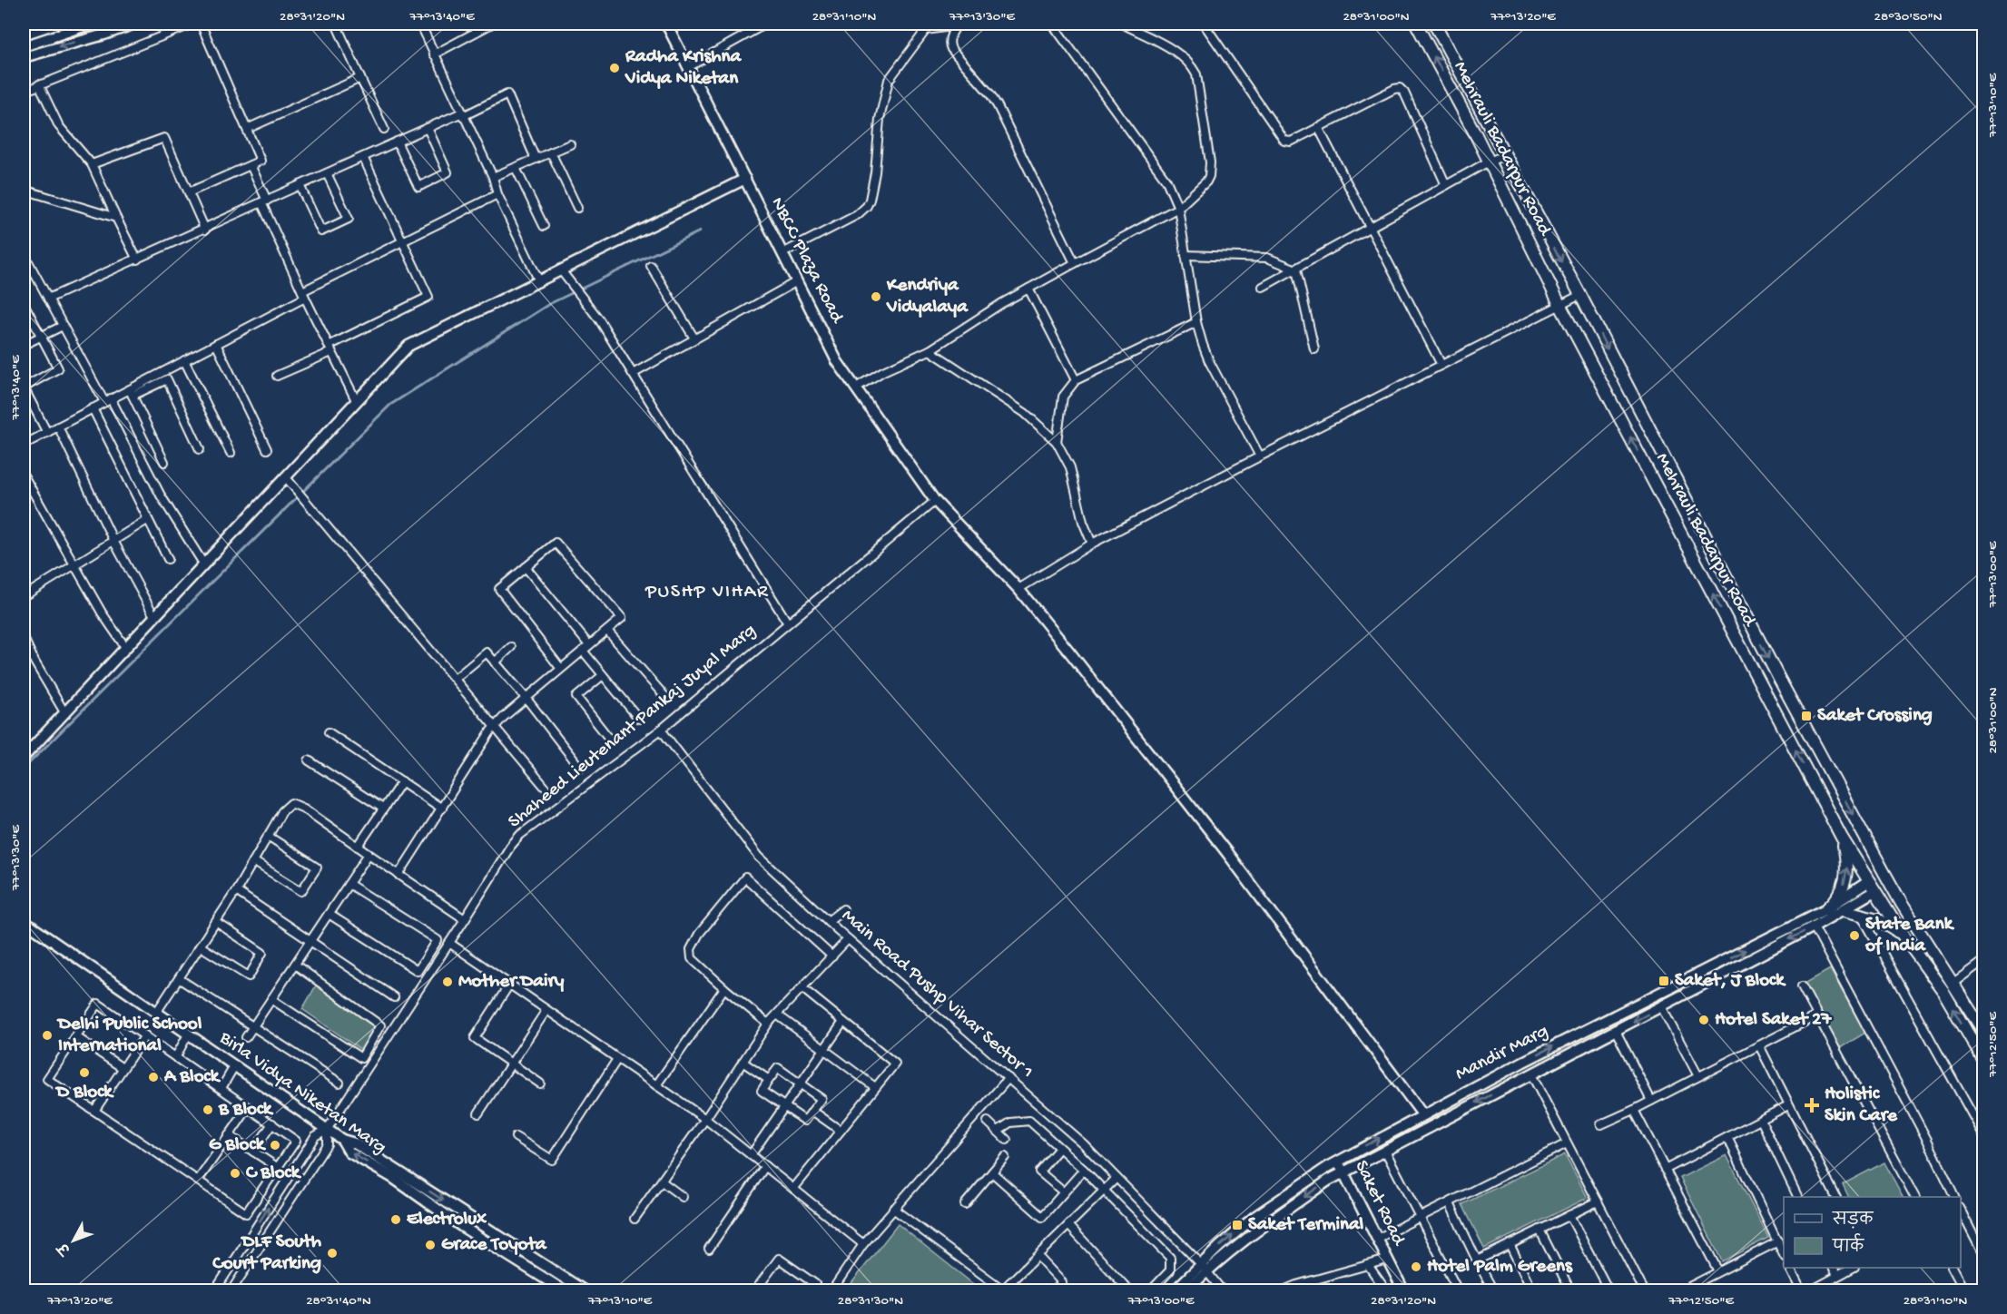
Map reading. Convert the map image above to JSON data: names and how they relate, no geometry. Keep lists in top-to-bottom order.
{
  "streets": {
    "main road": ["Mehrauli Badarpur Road"],
    "street": [
      "NBCC Plaza Road",
      "Shaheed Lieutenant Pankaj Juyal Marg",
      "Main Road Pushp Vihar Sector 1",
      "Mandir Marg",
      "Birla Vidya Niketan Marg",
      "Saket Road"
    ]
  },
  "crossings": [
    ["Mehrauli Badarpur Road", "Mandir Marg"],
    ["NBCC Plaza Road", "Shaheed Lieutenant Pankaj Juyal Marg"],
    ["NBCC Plaza Road", "Mandir Marg"],
    ["Shaheed Lieutenant Pankaj Juyal Marg", "Main Road Pushp Vihar Sector 1"],
    ["Shaheed Lieutenant Pankaj Juyal Marg", "Birla Vidya Niketan Marg"],
    ["Main Road Pushp Vihar Sector 1", "Mandir Marg"],
    ["Mandir Marg", "Saket Road"]
  ],
  "districts": ["PUSHP VIHAR"],
  "places": {
    "other": [
      "Radha Krishna Vidya Niketan",
      "Kendriya Vidyalaya",
      "State Bank of India",
      "Mother Dairy",
      "Hotel Saket 27",
      "Delhi Public School International",
      "D Block",
      "A Block",
      "B Block",
      "G Block",
      "C Block",
      "Electrolux",
      "Grace Toyota",
      "DLF South Court Parking",
      "Hotel Palm Greens"
    ],
    "transit": ["Saket Crossing", "Saket, J Block", "Saket Terminal"],
    "health": ["Holistic Skin Care"]
  },
  "legend": ["सड़क", "पार्क"],
  "north": "bottom left",
  "coordinates": [
    "28°31'20\"N",
    "77°13'40\"E",
    "28°31'10\"N",
    "77°13'30\"E",
    "28°31'00\"N",
    "77°13'20\"E",
    "28°30'50\"N",
    "77°13'10\"E",
    "77°13'00\"E",
    "77°12'50\"E",
    "28°31'40\"N",
    "28°31'30\"N"
  ]
}
